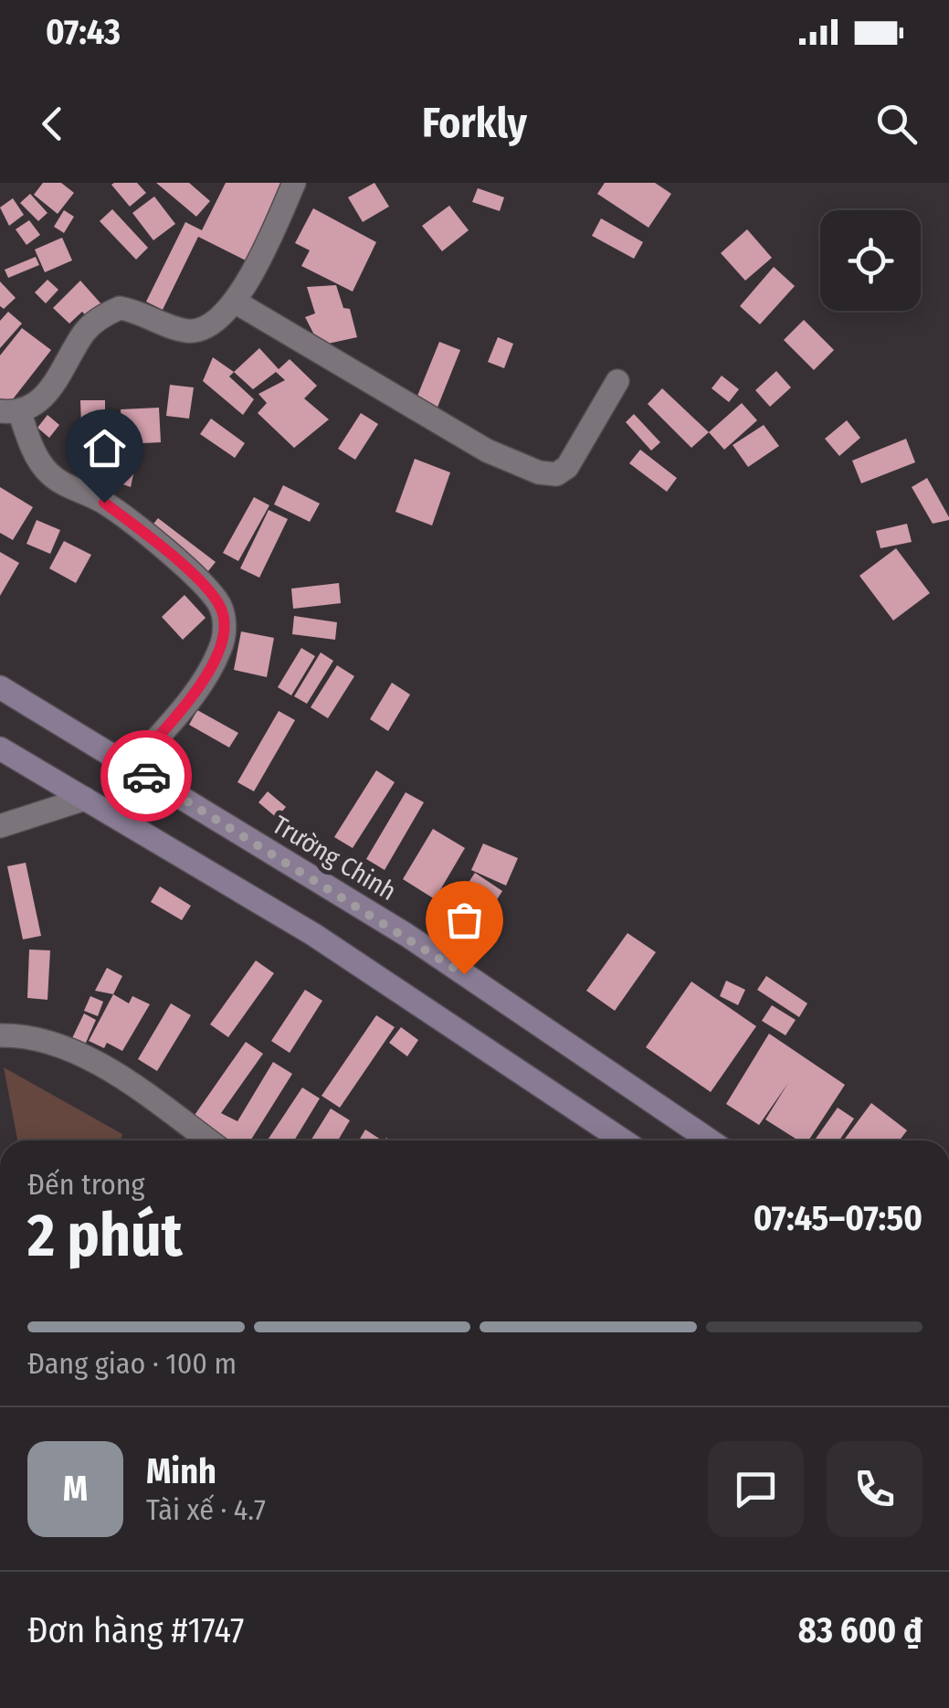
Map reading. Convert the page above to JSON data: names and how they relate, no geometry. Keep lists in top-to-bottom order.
{
  "streets": {
    "street": ["Trường Chinh"]
  },
  "page": {
    "status": "07:43",
    "header": "Forkly",
    "heading": ["2 phút", "Đến trong", "07:45–07:50"],
    "panel": [
      "Minh",
      "Tài xế · 4.7",
      "Đơn hàng #1747",
      "83 600 ₫"
    ],
    "bar": "Đang giao · 100 m",
    "round": "M"
  }
}
